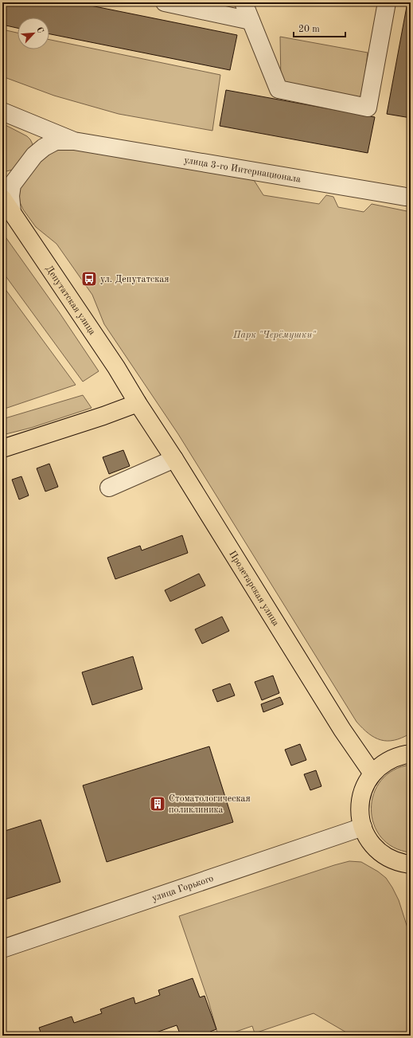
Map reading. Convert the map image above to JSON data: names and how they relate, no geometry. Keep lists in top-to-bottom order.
{
  "streets": {
    "main road": ["Депутатская улица", "Пролетарская улица"],
    "street": ["улица 3-го Интернационала", "улица Горького"]
  },
  "crossings": [
    ["улица 3-го Интернационала", "Депутатская улица"],
    ["Депутатская улица", "Пролетарская улица"]
  ],
  "parks": ["Парк \"Черёмушки\""],
  "places": {
    "bus stop": ["ул. Депутатская"],
    "building": ["Стоматологическая поликлиника"]
  },
  "scale_bar": "20 m",
  "north": "top right"
}
